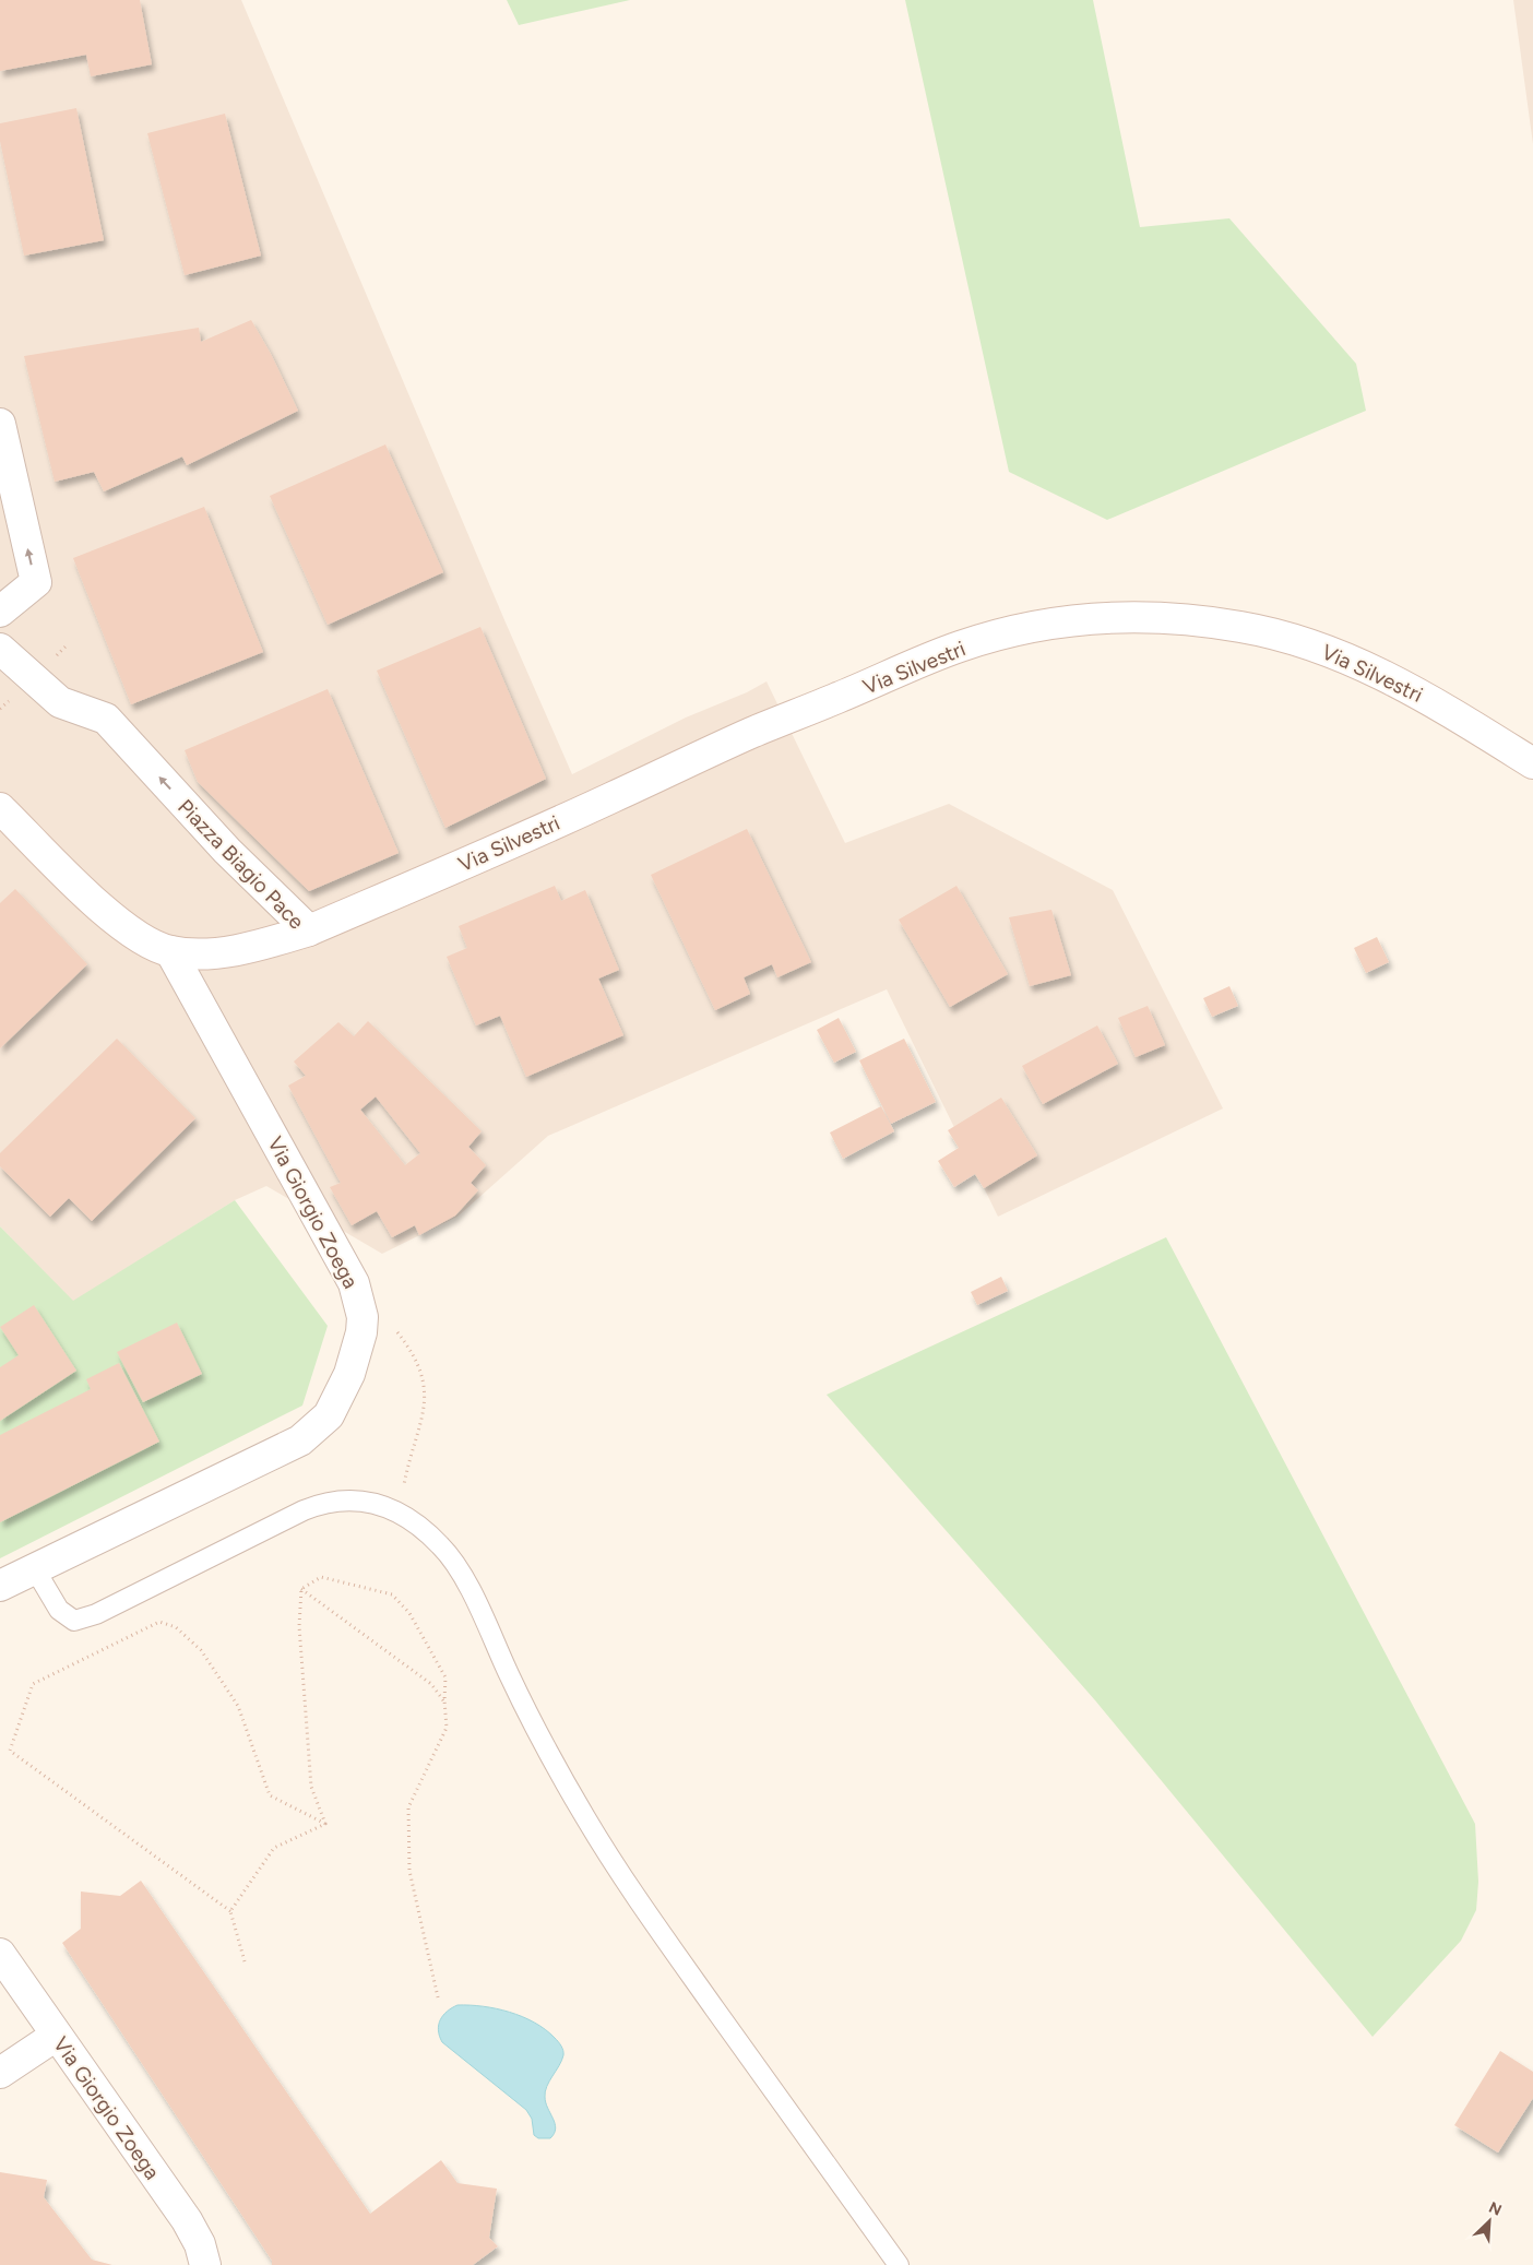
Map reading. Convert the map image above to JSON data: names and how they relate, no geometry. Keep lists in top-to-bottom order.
{
  "streets": {
    "street": ["Via Silvestri", "Piazza Biagio Pace", "Via Giorgio Zoega"]
  },
  "crossings": [
    ["Via Silvestri", "Piazza Biagio Pace"],
    ["Piazza Biagio Pace", "Via Giorgio Zoega"]
  ],
  "north": "top right"
}
